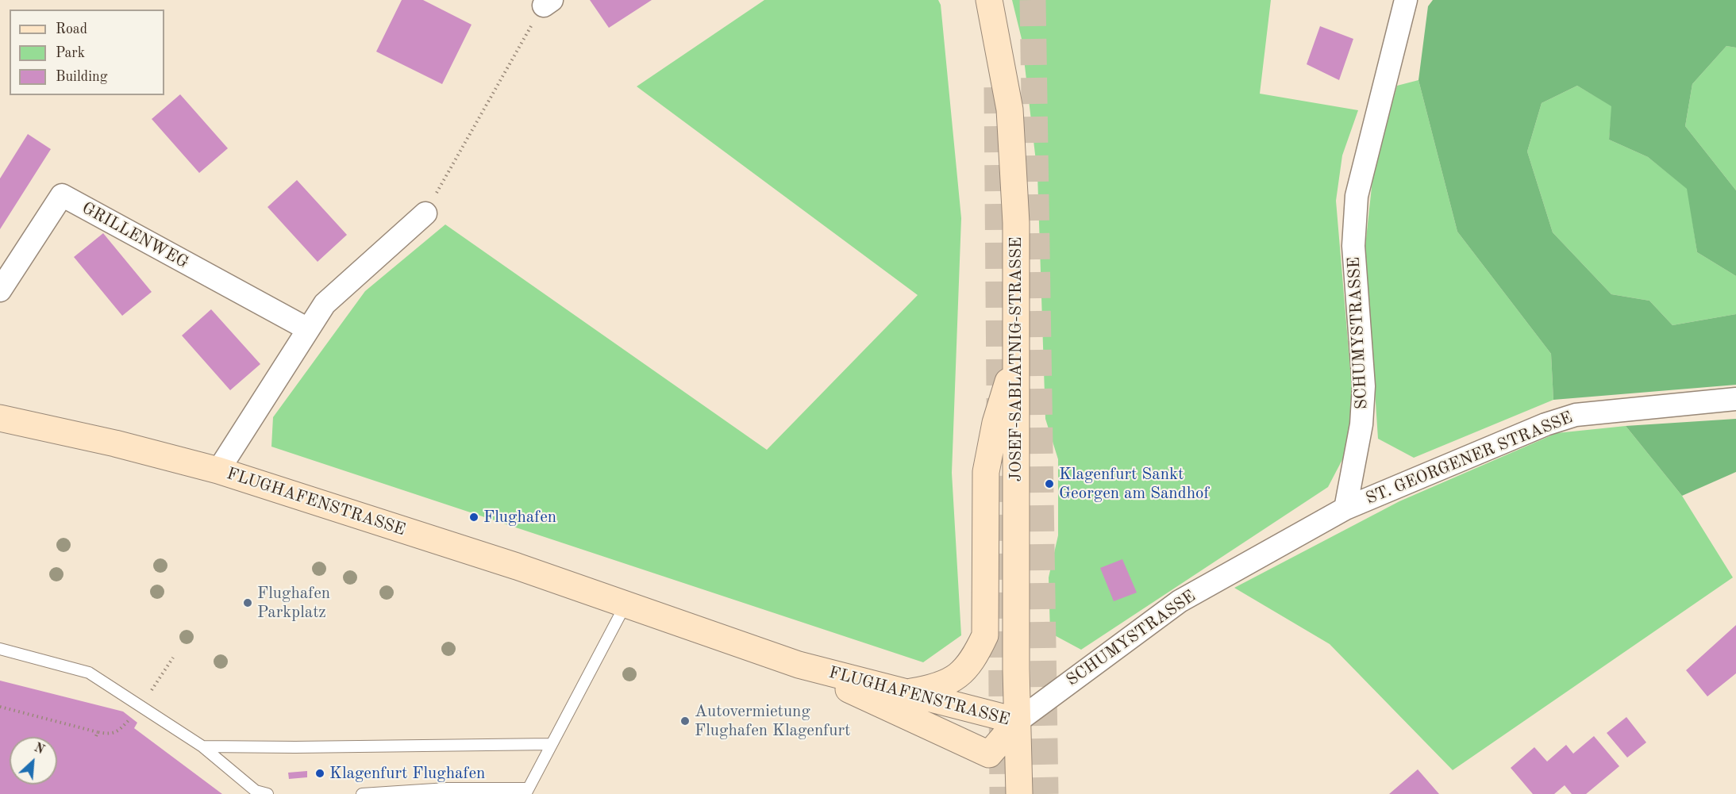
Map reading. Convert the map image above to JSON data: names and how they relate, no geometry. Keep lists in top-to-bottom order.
{
  "streets": {
    "street": [
      "GRILLENWEG",
      "SCHUMYSTRASSE",
      "JOSEF-SABLATNIG-STRASSE",
      "ST. GEORGENER STRASSE",
      "FLUGHAFENSTRASSE"
    ]
  },
  "crossings": [
    ["SCHUMYSTRASSE", "JOSEF-SABLATNIG-STRASSE"],
    ["SCHUMYSTRASSE", "ST. GEORGENER STRASSE"],
    ["SCHUMYSTRASSE", "FLUGHAFENSTRASSE"],
    ["JOSEF-SABLATNIG-STRASSE", "FLUGHAFENSTRASSE"]
  ],
  "places": [
    "Klagenfurt Sankt Georgen am Sandhof",
    "Flughafen",
    "Flughafen Parkplatz",
    "Autovermietung Flughafen Klagenfurt",
    "Klagenfurt Flughafen"
  ],
  "legend": ["Road", "Park", "Building"],
  "north": "top right"
}
